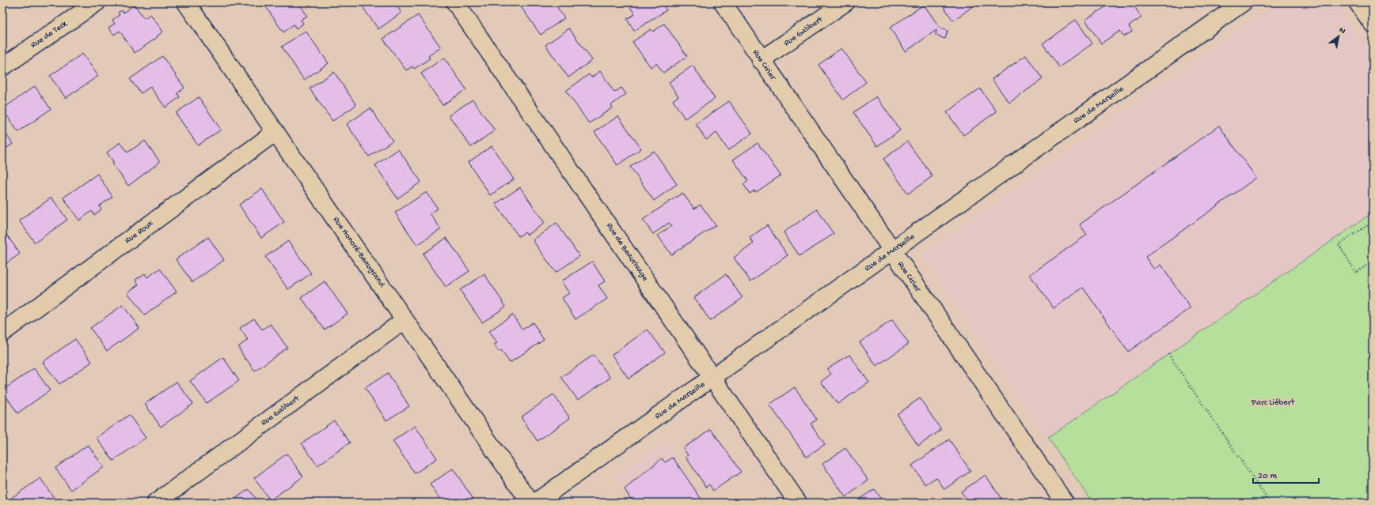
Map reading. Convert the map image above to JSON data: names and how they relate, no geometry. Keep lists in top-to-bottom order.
{
  "streets": {
    "street": [
      "Rue Galibert",
      "Rue de Teck",
      "Rue Cirier",
      "Rue de Marseille",
      "Rue Roux",
      "Rue Honoré-Beaugrand",
      "Rue de Beaurivage"
    ]
  },
  "crossings": [
    ["Rue Galibert", "Rue Cirier"],
    ["Rue Galibert", "Rue Honoré-Beaugrand"],
    ["Rue Cirier", "Rue de Marseille"],
    ["Rue de Marseille", "Rue de Beaurivage"],
    ["Rue Roux", "Rue Honoré-Beaugrand"]
  ],
  "parks": ["Parc Liébert"],
  "scale_bar": "20 m",
  "north": "top right"
}
